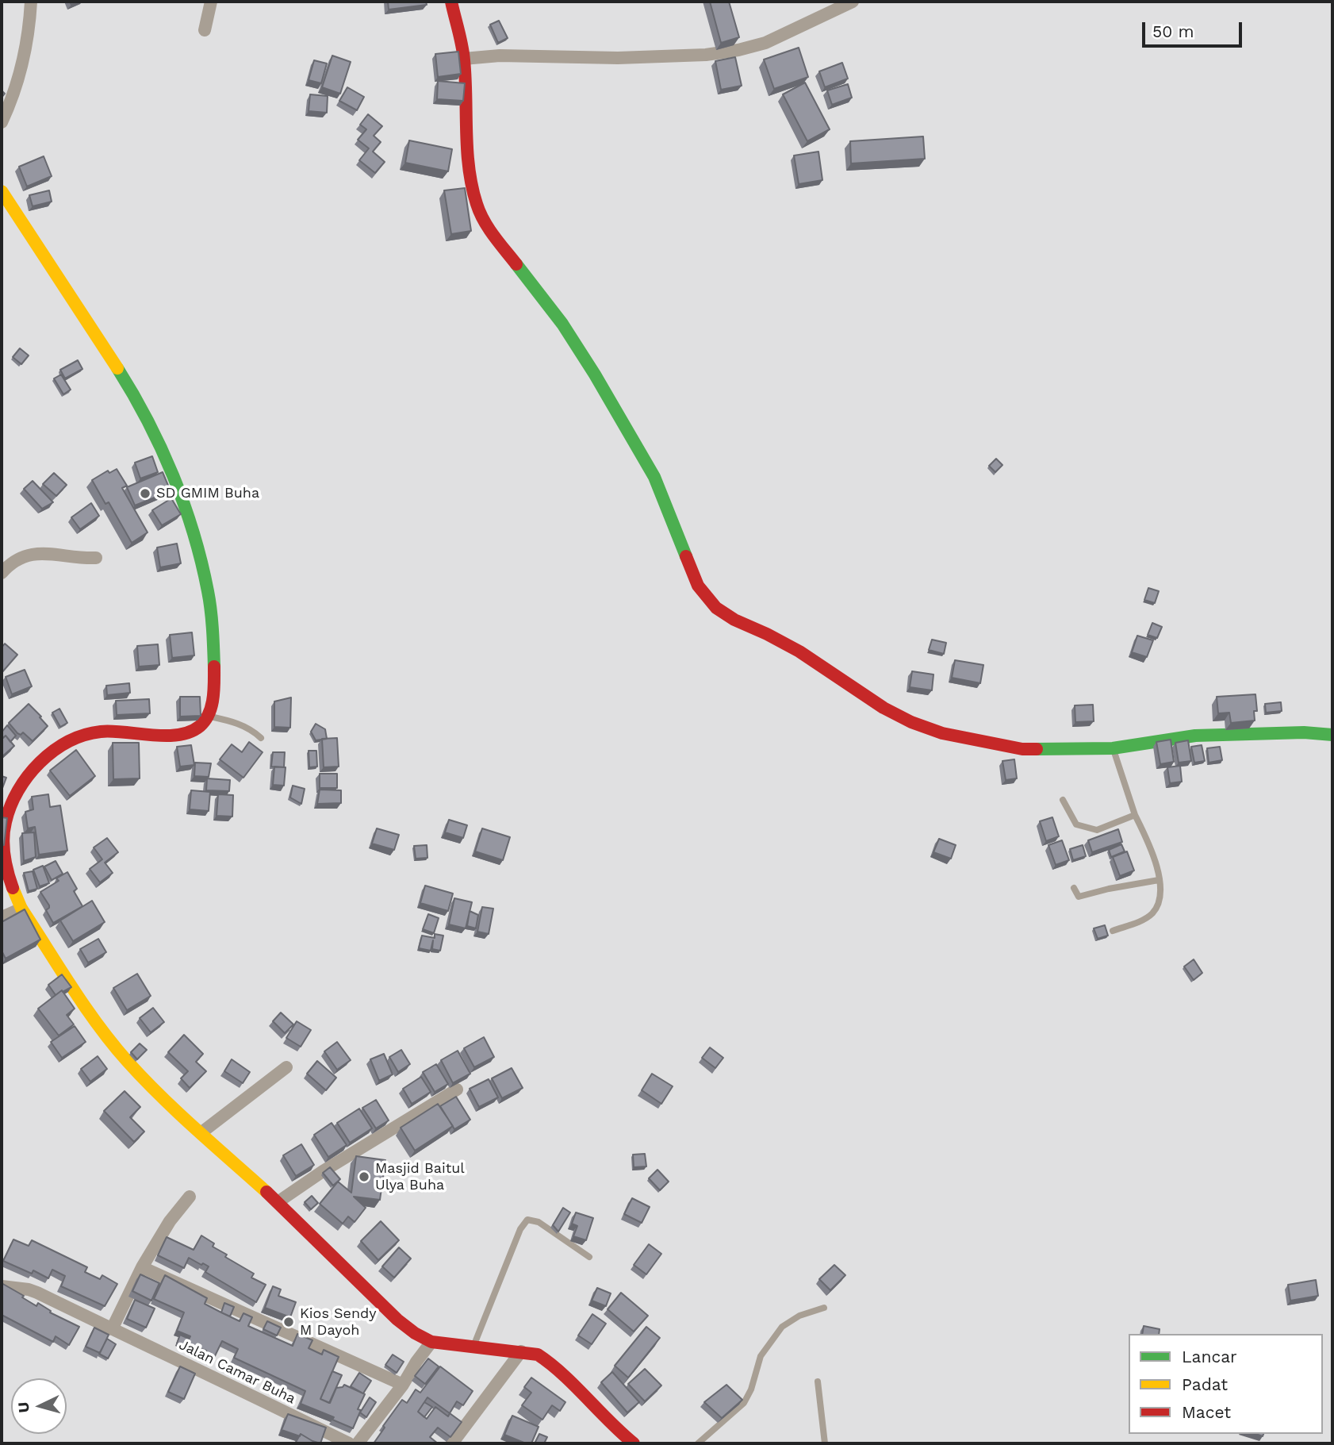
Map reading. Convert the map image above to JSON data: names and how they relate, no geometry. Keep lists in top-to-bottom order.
{
  "streets": {
    "street": ["Jalan Camar Buha"]
  },
  "places": ["SD GMIM Buha", "Masjid Baitul Ulya Buha", "Kios Sendy M Dayoh"],
  "legend": ["Lancar", "Padat", "Macet"],
  "scale_bar": "50 m",
  "north": "left"
}
